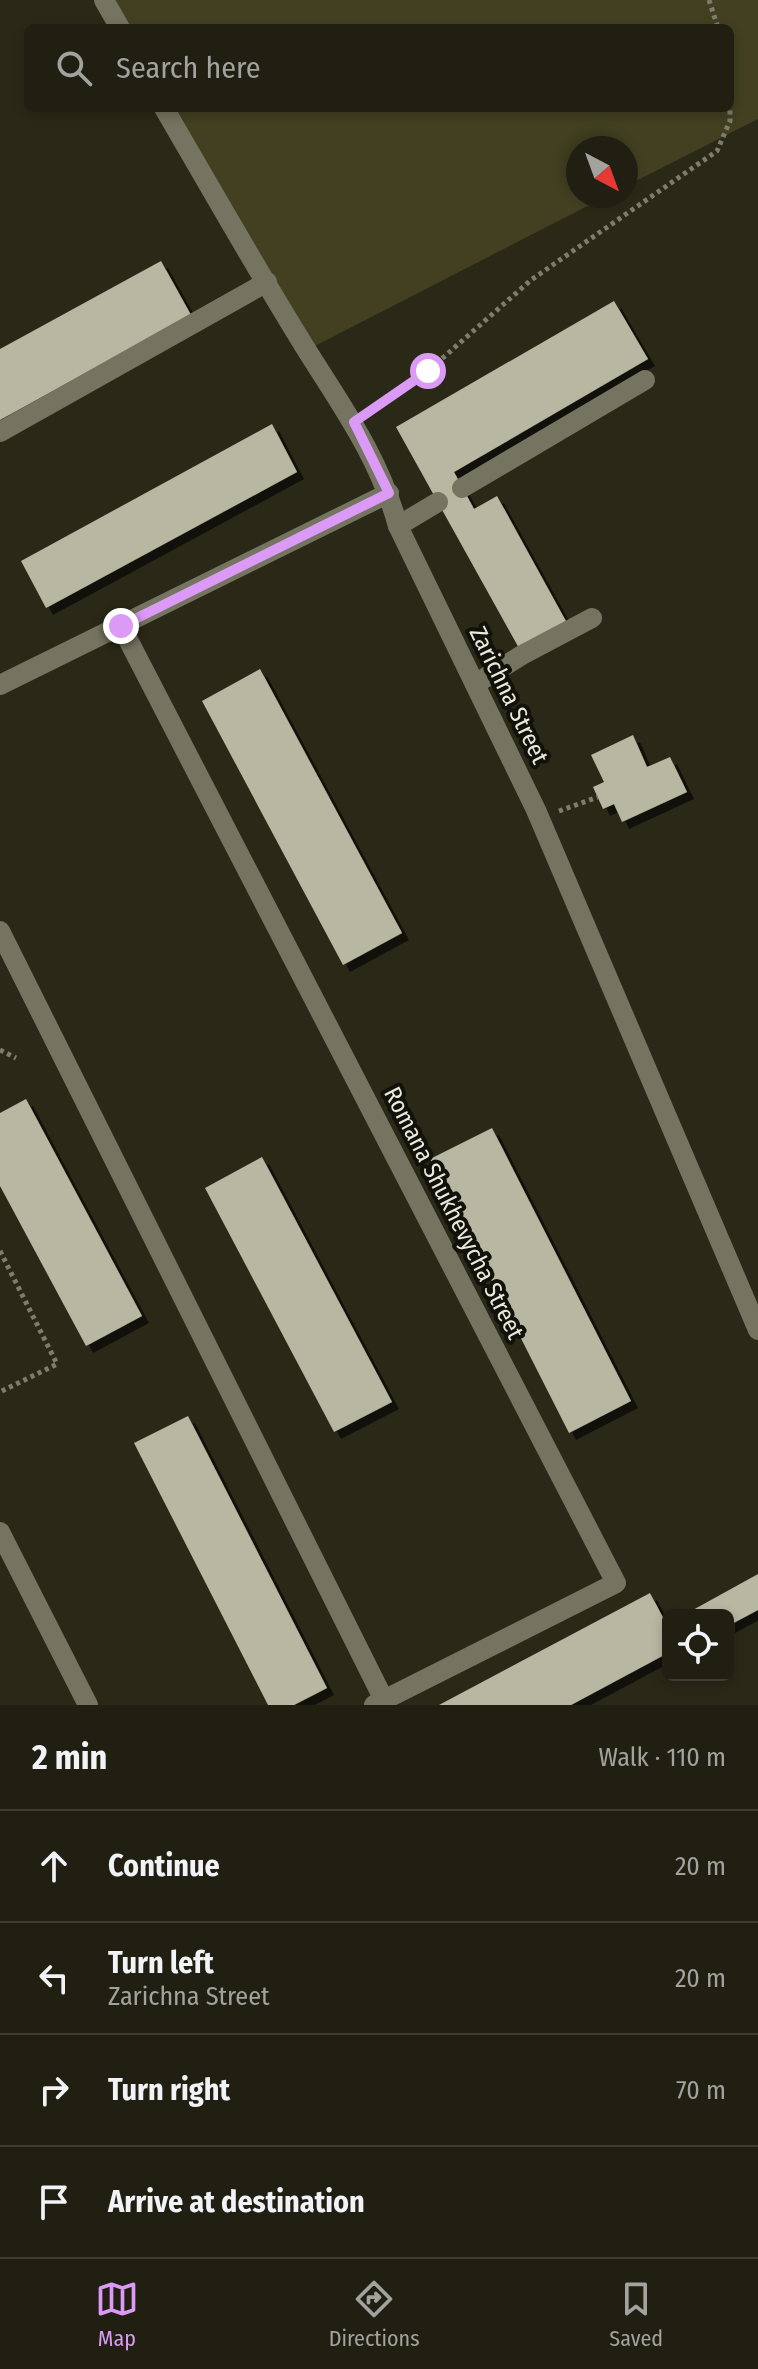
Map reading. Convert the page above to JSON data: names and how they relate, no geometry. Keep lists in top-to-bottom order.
{
  "streets": {
    "street": ["Zarichna Street", "Romana Shukhevycha Street"]
  },
  "north": "bottom right",
  "page": {
    "search": "Search here",
    "heading": ["2 min", "Walk · 110 m"],
    "list": [
      ["Continue", "20 m"],
      ["Turn left", "Zarichna Street", "20 m"],
      ["Turn right", "70 m"],
      "Arrive at destination"
    ],
    "nav": ["Map", "Directions", "Saved"]
  }
}
